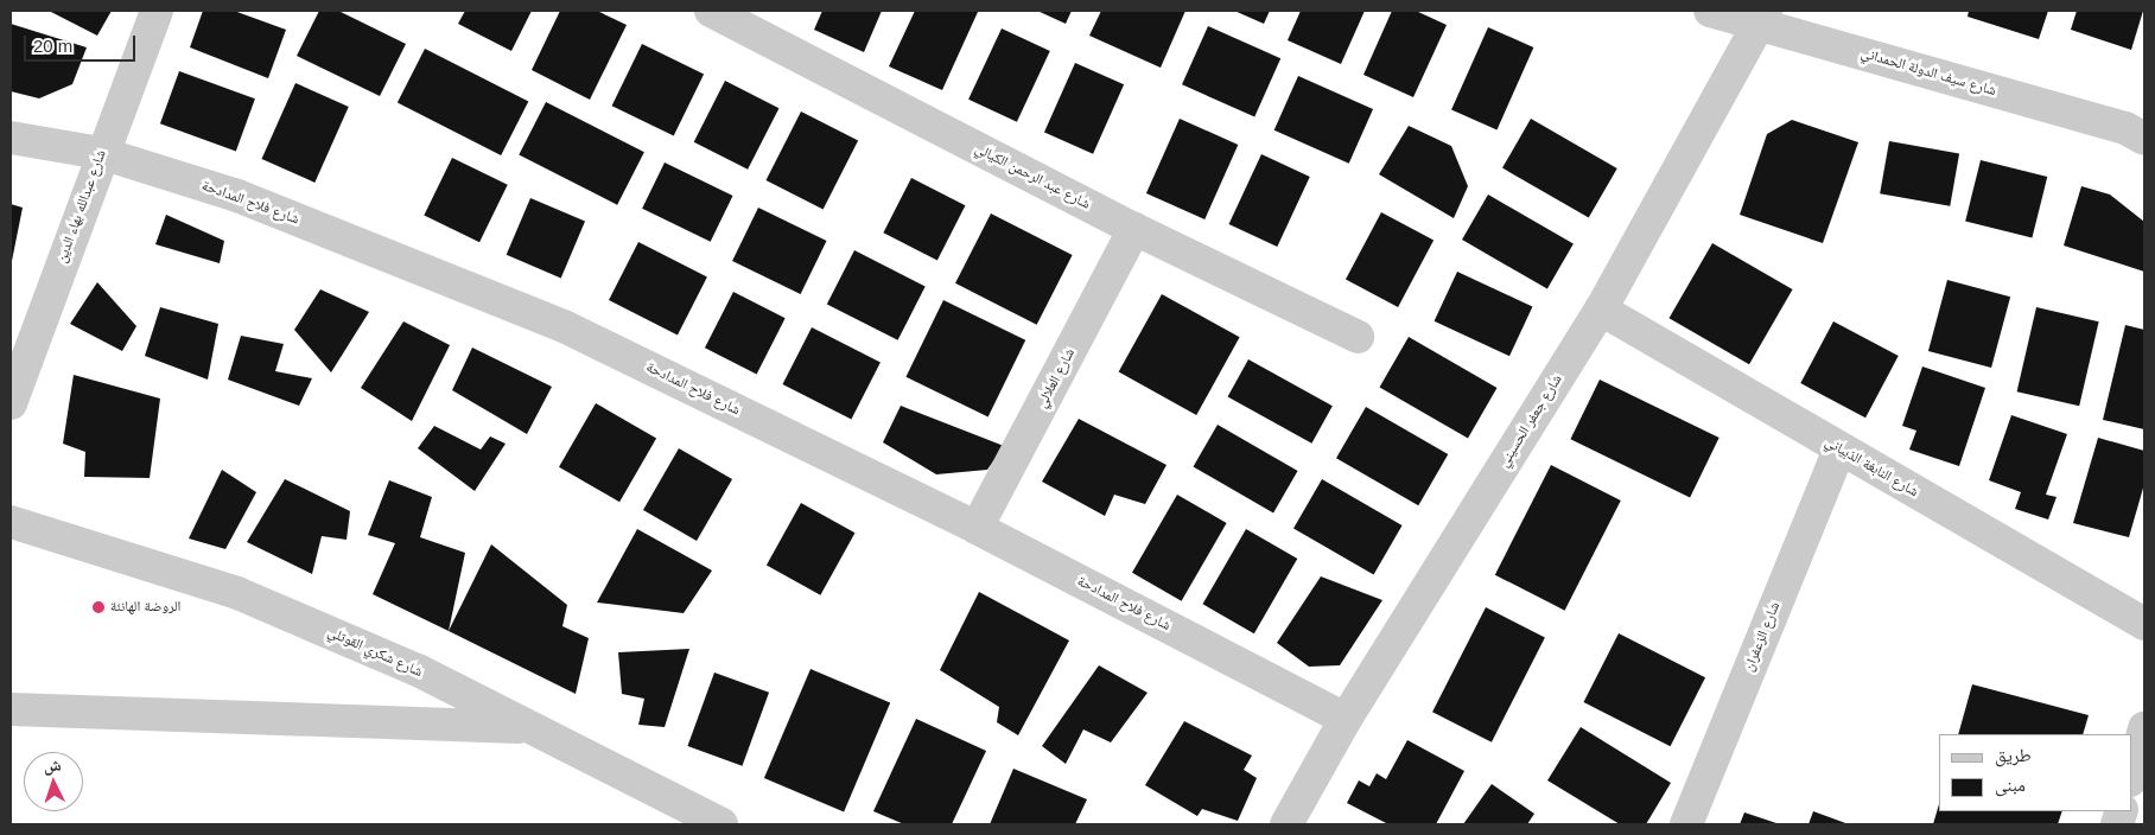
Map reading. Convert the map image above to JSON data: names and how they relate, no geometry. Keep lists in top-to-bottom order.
{
  "streets": {
    "street": [
      "شارع سيف الدولة الحمداني",
      "شارع عبد الرحمن الكيالي",
      "شارع فلاح المدادحة",
      "شارع عبدالله بهاء الدين",
      "شارع العلالي",
      "شارع جعفر الحسيني",
      "شارع النابغة الذبياني",
      "شارع الزعفران",
      "شارع شكري القوتلي"
    ]
  },
  "crossings": [
    ["شارع سيف الدولة الحمداني", "شارع جعفر الحسيني"],
    ["شارع عبد الرحمن الكيالي", "شارع العلالي"],
    ["شارع فلاح المدادحة", "شارع عبدالله بهاء الدين"],
    ["شارع فلاح المدادحة", "شارع العلالي"],
    ["شارع فلاح المدادحة", "شارع جعفر الحسيني"],
    ["شارع جعفر الحسيني", "شارع النابغة الذبياني"],
    ["شارع النابغة الذبياني", "شارع الزعفران"]
  ],
  "places": ["الروضة الهانئة"],
  "legend": ["طريق", "مبنى"],
  "scale_bar": "20 m",
  "north": "top"
}
